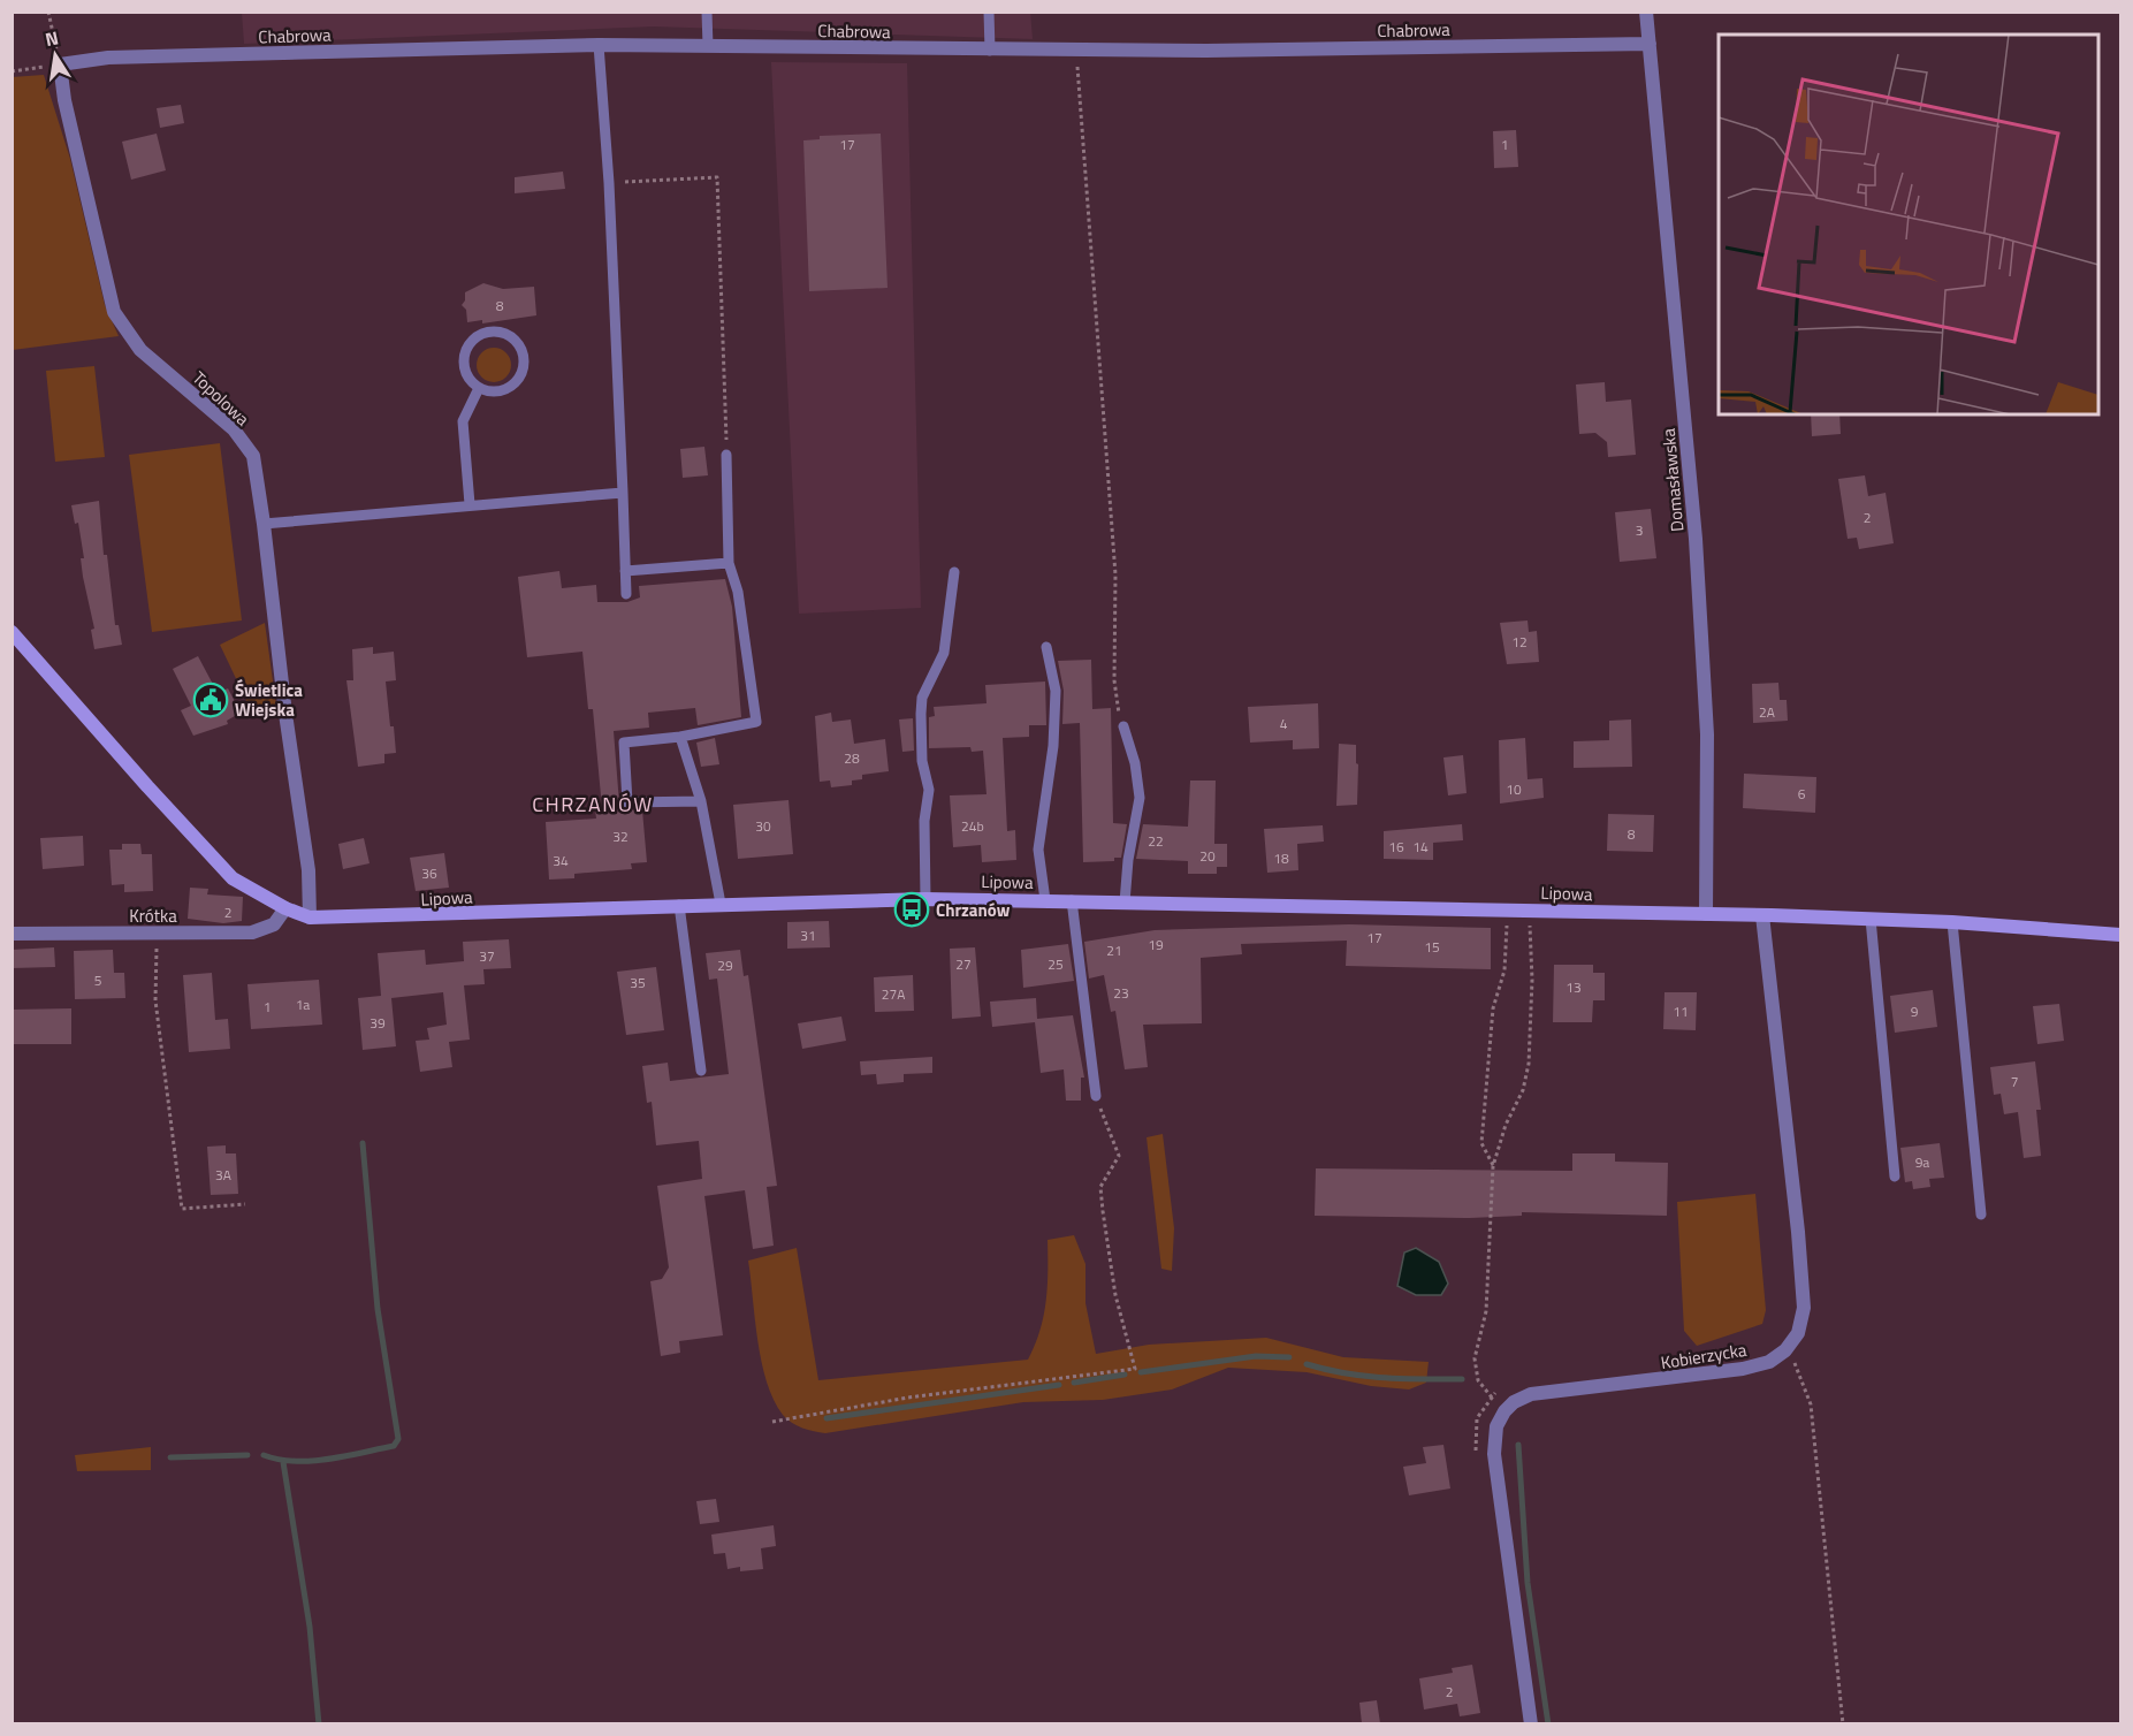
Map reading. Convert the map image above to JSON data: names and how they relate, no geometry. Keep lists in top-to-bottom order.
{
  "streets": {
    "street": [
      "Chabrowa",
      "Topolowa",
      "Domasławska",
      "Lipowa",
      "Krótka",
      "Kobierzycka"
    ]
  },
  "crossings": [
    ["Chabrowa", "Topolowa"],
    ["Chabrowa", "Domasławska"],
    ["Topolowa", "Lipowa"],
    ["Domasławska", "Lipowa"],
    ["Lipowa", "Krótka"]
  ],
  "districts": ["CHRZANÓW"],
  "places": {
    "public building": ["Świetlica Wiejska"],
    "bus stop": ["Chrzanów"]
  },
  "house_numbers": [
    "17",
    "1",
    "8",
    "2",
    "3",
    "12",
    "2A",
    "4",
    "28",
    "10",
    "6",
    "30",
    "24b",
    "8",
    "32",
    "22",
    "16",
    "14",
    "20",
    "18",
    "34",
    "36",
    "2",
    "31",
    "17",
    "19",
    "15",
    "21",
    "37",
    "27",
    "25",
    "29",
    "5",
    "35",
    "13",
    "23",
    "27A",
    "1a",
    "1",
    "11",
    "9",
    "39",
    "7",
    "9a",
    "3A",
    "2"
  ],
  "north": "top"
}
